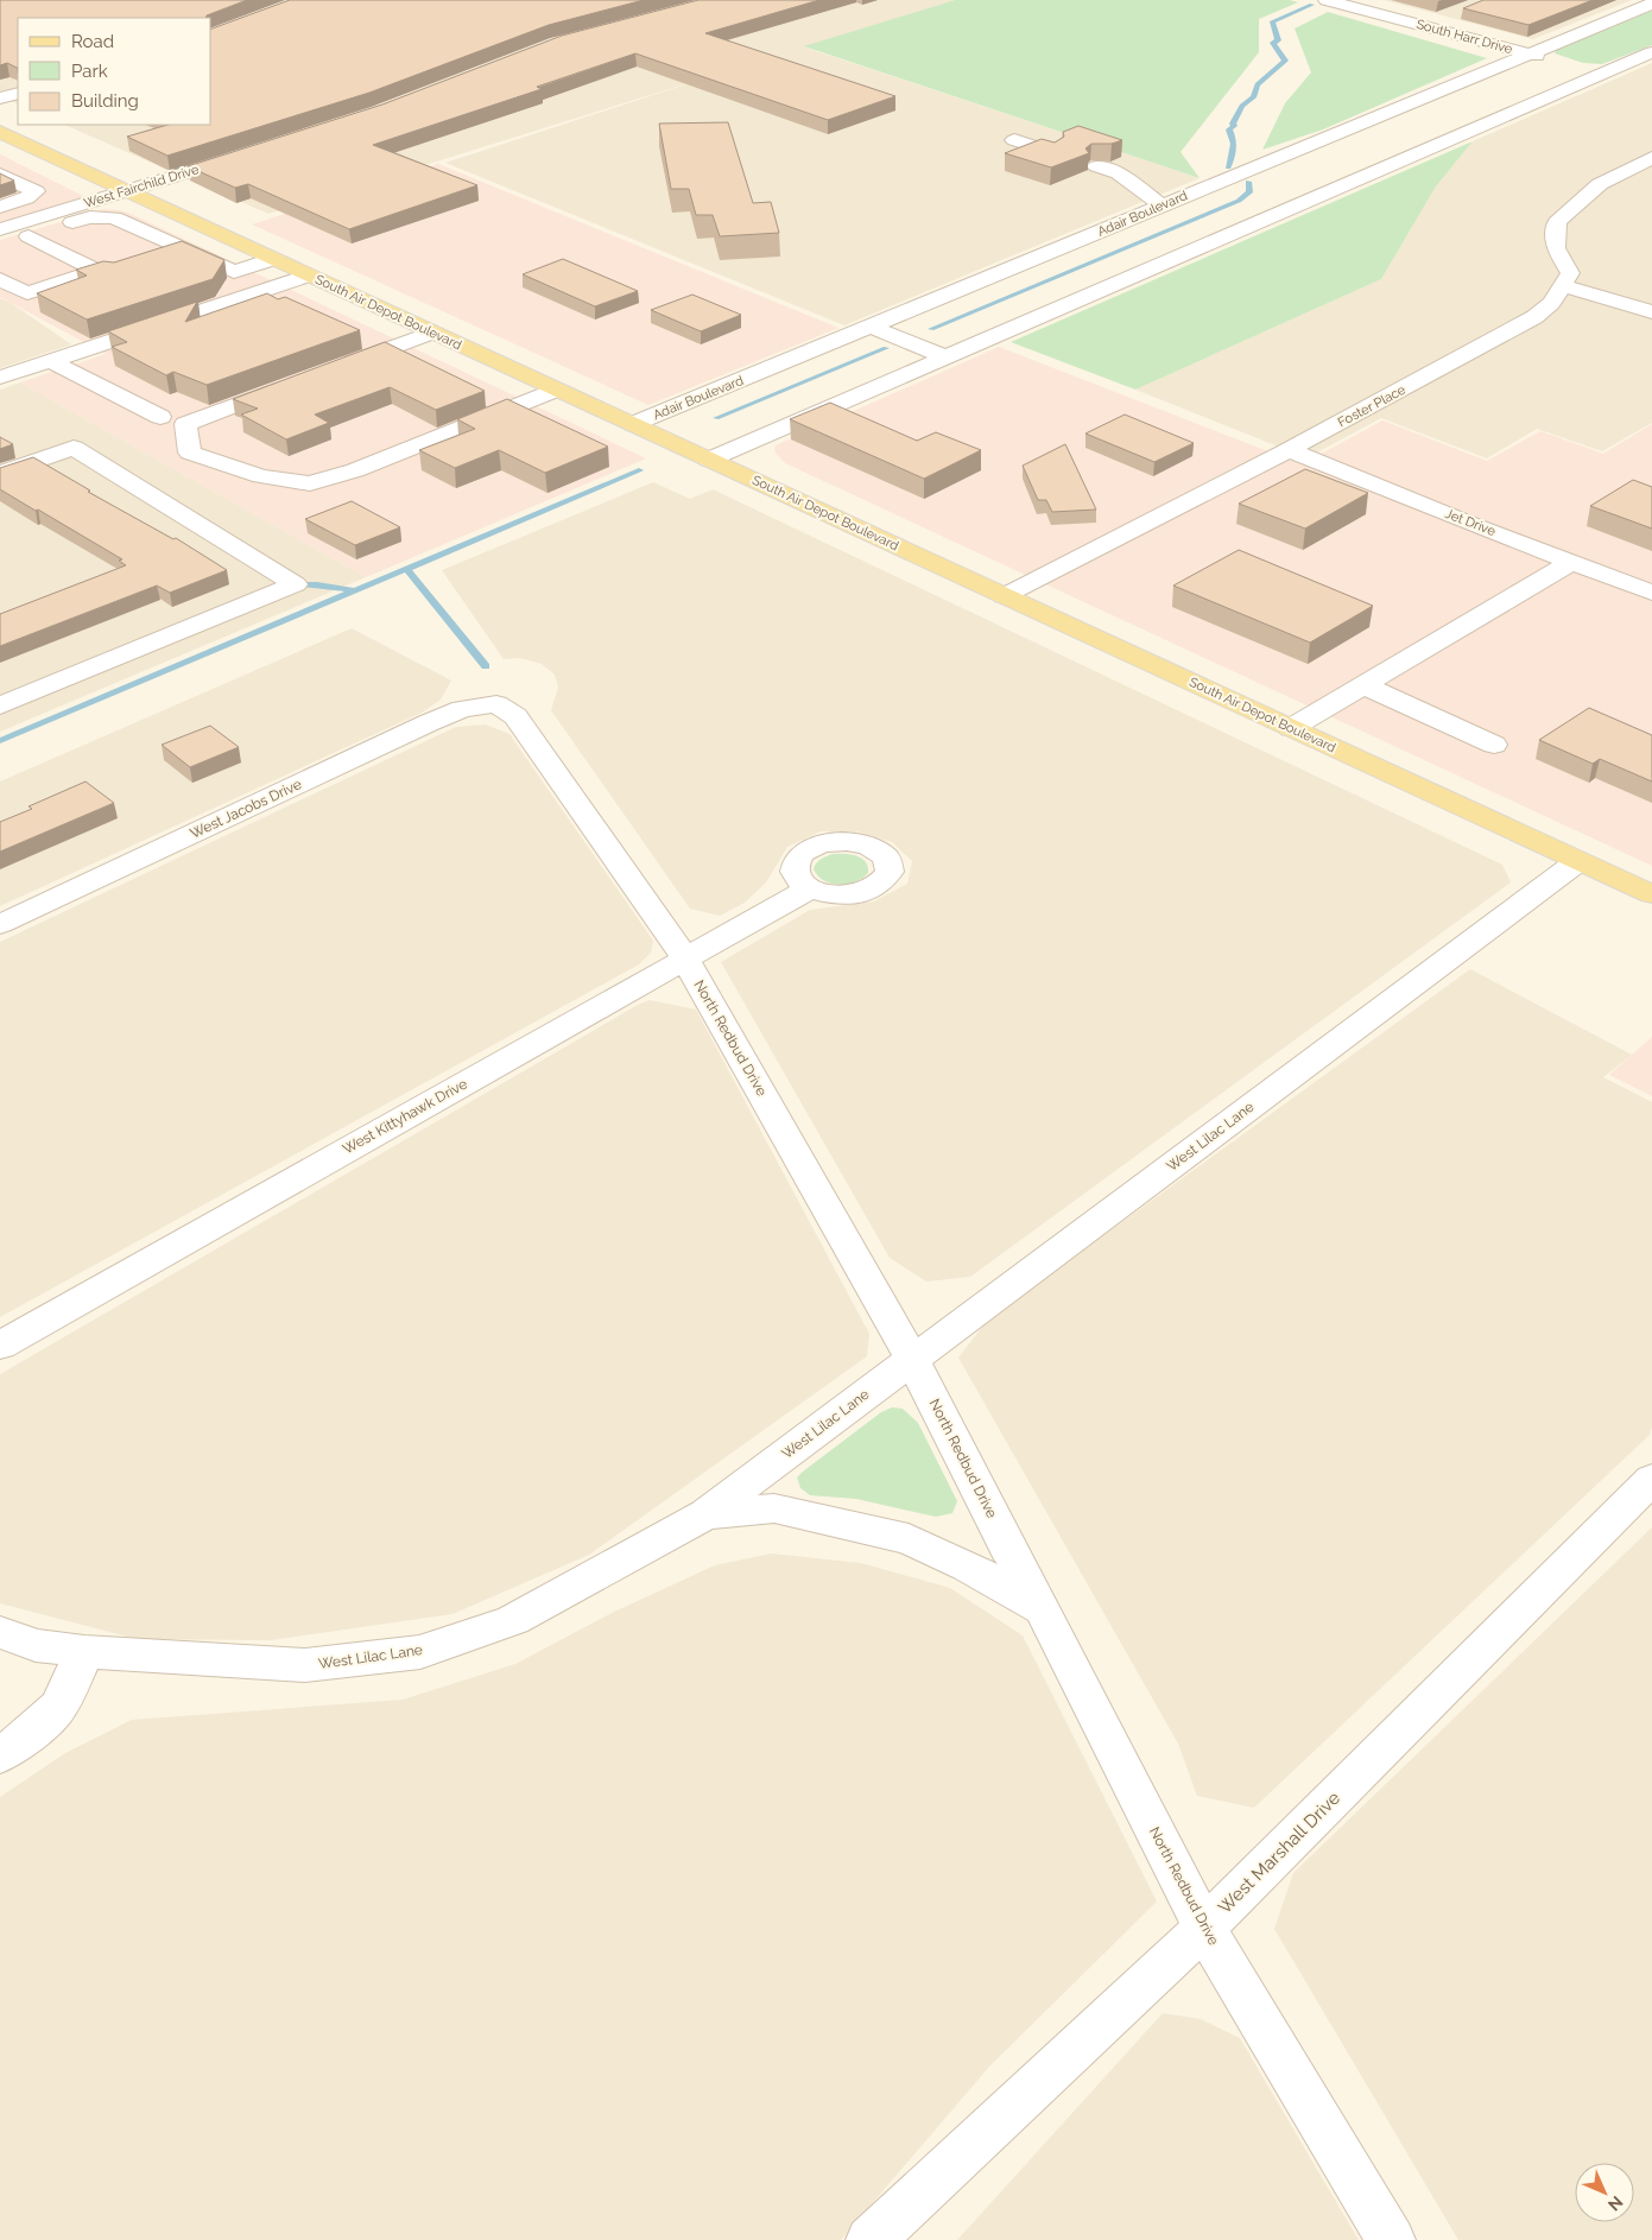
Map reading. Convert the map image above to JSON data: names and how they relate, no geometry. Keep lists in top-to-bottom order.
{
  "streets": {
    "main road": ["South Air Depot Boulevard"],
    "street": [
      "South Harr Drive",
      "West Fairchild Drive",
      "Adair Boulevard",
      "Foster Place",
      "Jet Drive",
      "West Jacobs Drive",
      "North Redbud Drive",
      "West Kittyhawk Drive",
      "West Lilac Lane",
      "West Marshall Drive"
    ]
  },
  "crossings": [
    ["South Harr Drive", "Adair Boulevard"],
    ["West Fairchild Drive", "South Air Depot Boulevard"],
    ["Adair Boulevard", "South Air Depot Boulevard"],
    ["South Air Depot Boulevard", "Foster Place"],
    ["South Air Depot Boulevard", "West Lilac Lane"],
    ["Foster Place", "Jet Drive"],
    ["West Jacobs Drive", "North Redbud Drive"],
    ["North Redbud Drive", "West Kittyhawk Drive"],
    ["North Redbud Drive", "West Lilac Lane"],
    ["North Redbud Drive", "West Marshall Drive"]
  ],
  "legend": ["Road", "Park", "Building"],
  "north": "bottom right"
}
